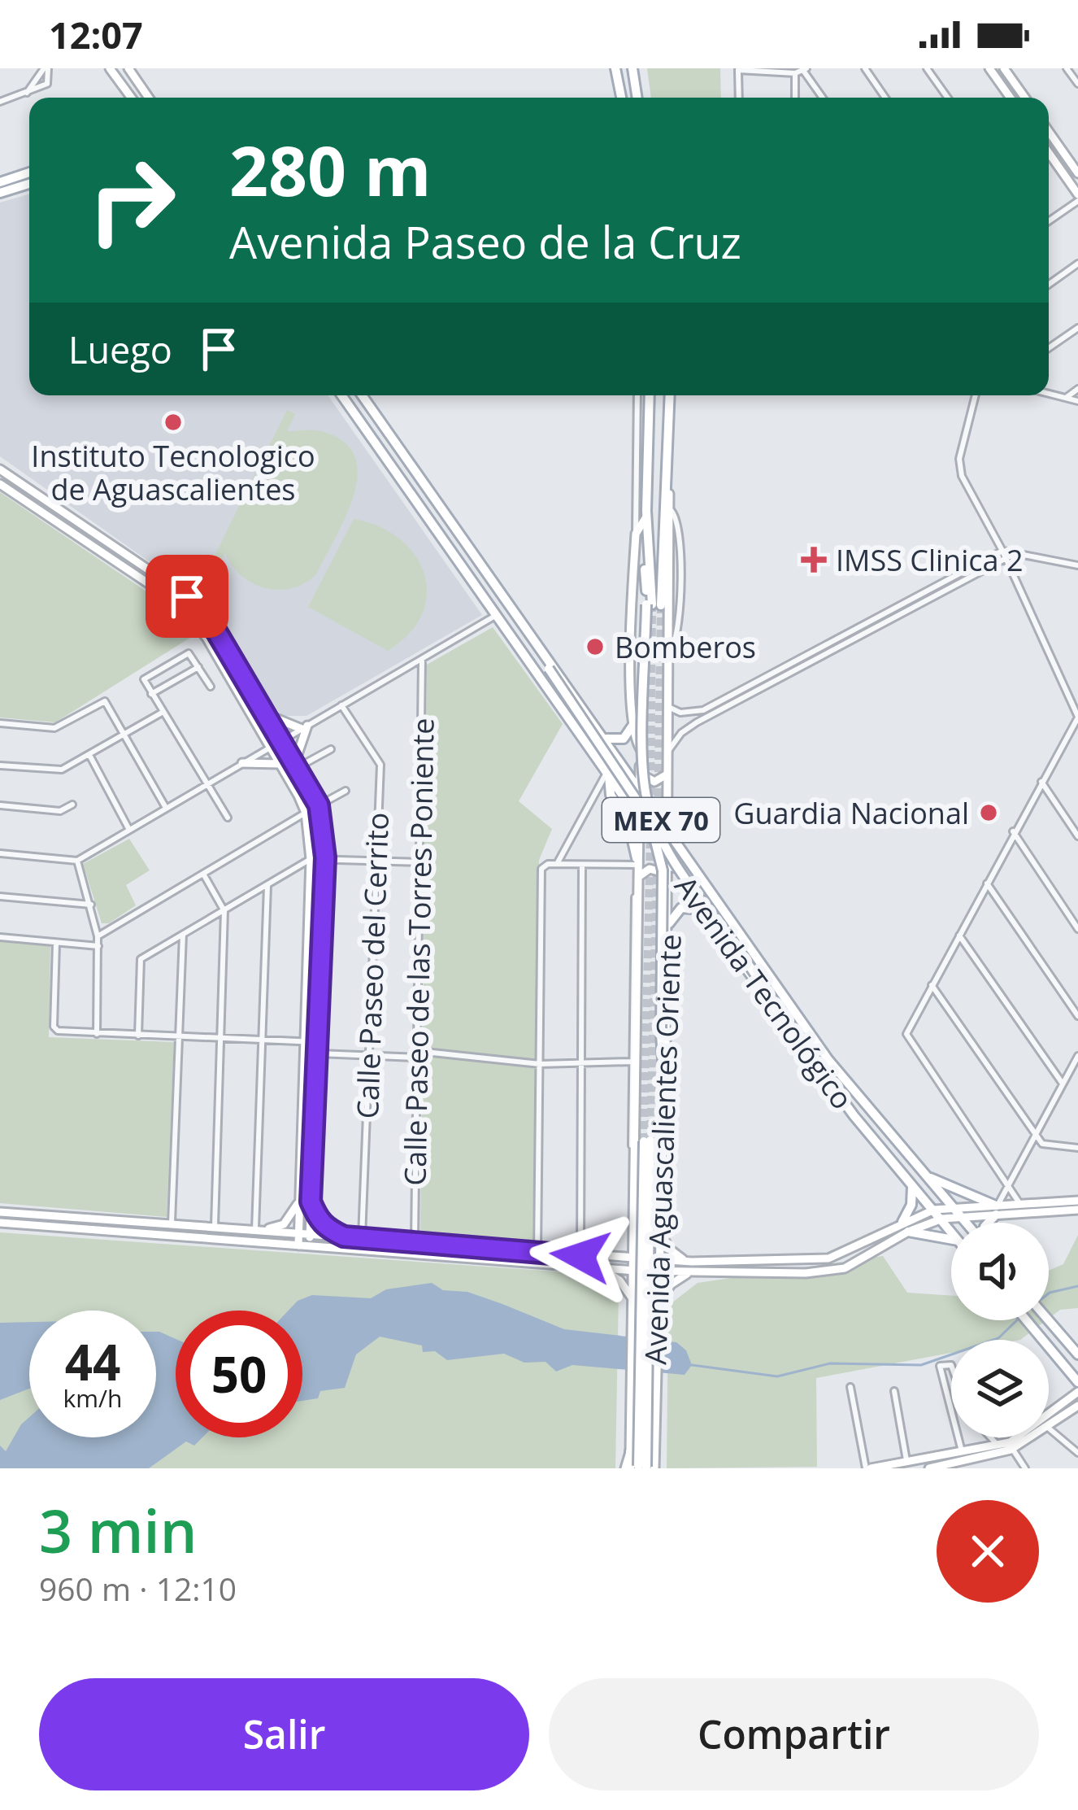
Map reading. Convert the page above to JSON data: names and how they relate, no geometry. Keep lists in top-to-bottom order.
{
  "streets": {
    "main road": ["MEX 70", "Avenida Tecnológico", "Avenida Aguascalientes Oriente"],
    "street": ["Calle Paseo de las Torres Poniente", "Calle Paseo del Cerrito"]
  },
  "crossings": [
    ["Avenida Tecnológico", "Avenida Aguascalientes Oriente"]
  ],
  "places": {
    "other": ["Instituto Tecnologico de Aguascalientes", "Bomberos", "Guardia Nacional"],
    "health": ["IMSS Clinica 2"]
  },
  "page": {
    "status": "12:07",
    "turn": ["280 m", "Avenida Paseo de la Cruz"],
    "then": "Luego",
    "speed": "44 km/h",
    "limit": "50",
    "heading": ["3 min", "960 m · 12:10"],
    "buttons": ["Salir", "Compartir"]
  }
}
